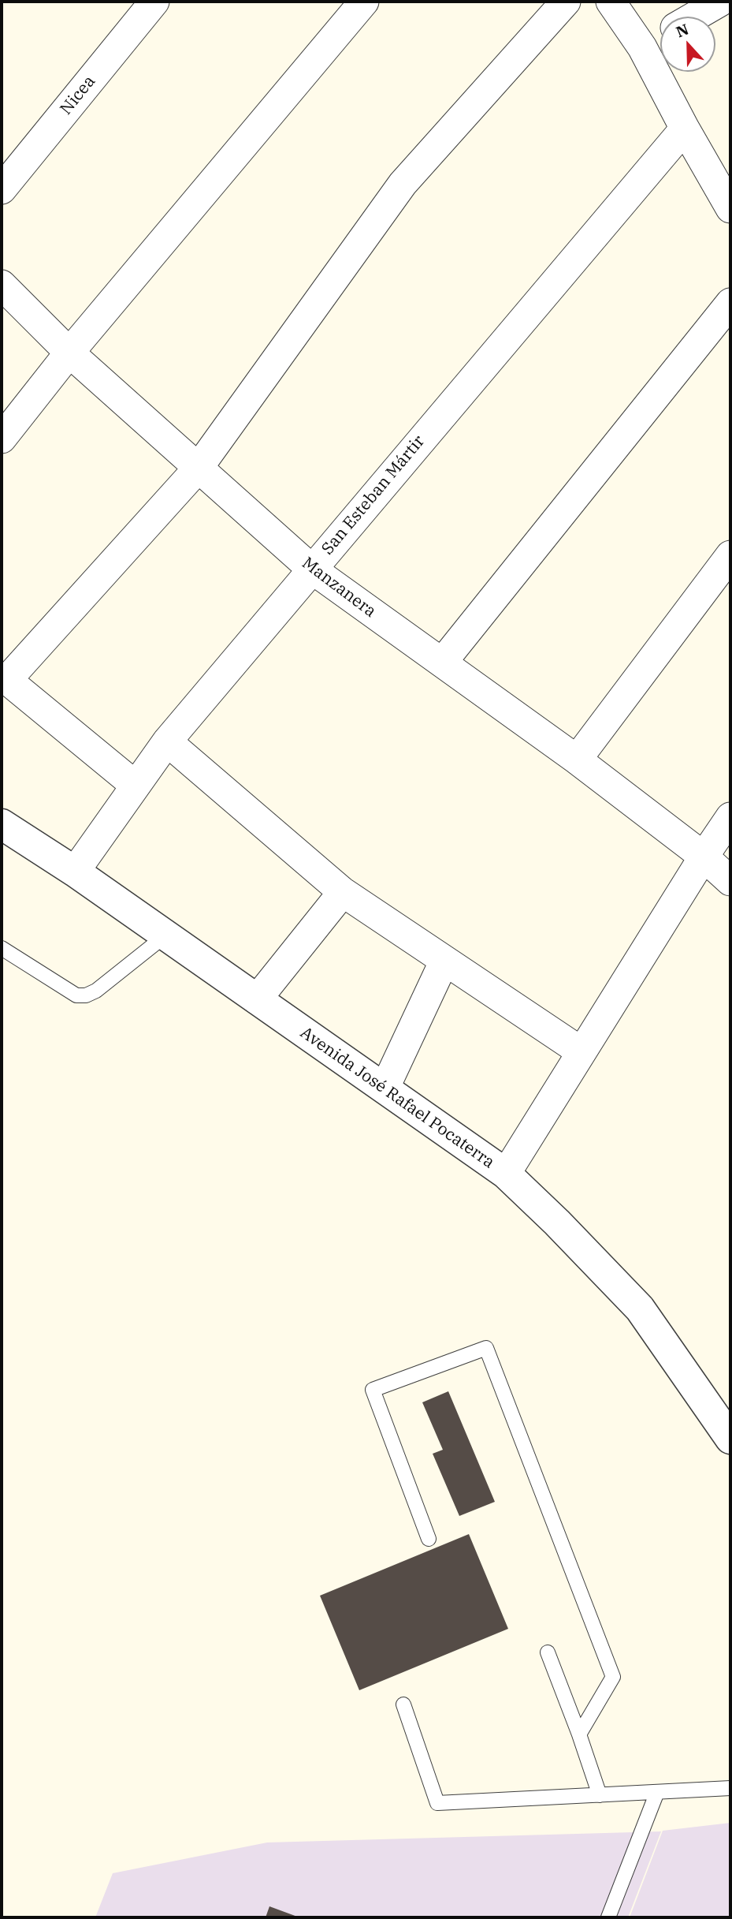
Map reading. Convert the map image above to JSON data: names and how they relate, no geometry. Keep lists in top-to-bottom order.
{
  "streets": {
    "street": [
      "Nicea",
      "San Esteban Mártir",
      "Manzanera",
      "Avenida José Rafael Pocaterra"
    ]
  },
  "crossings": [
    ["San Esteban Mártir", "Manzanera"],
    ["San Esteban Mártir", "Avenida José Rafael Pocaterra"]
  ],
  "north": "top"
}
